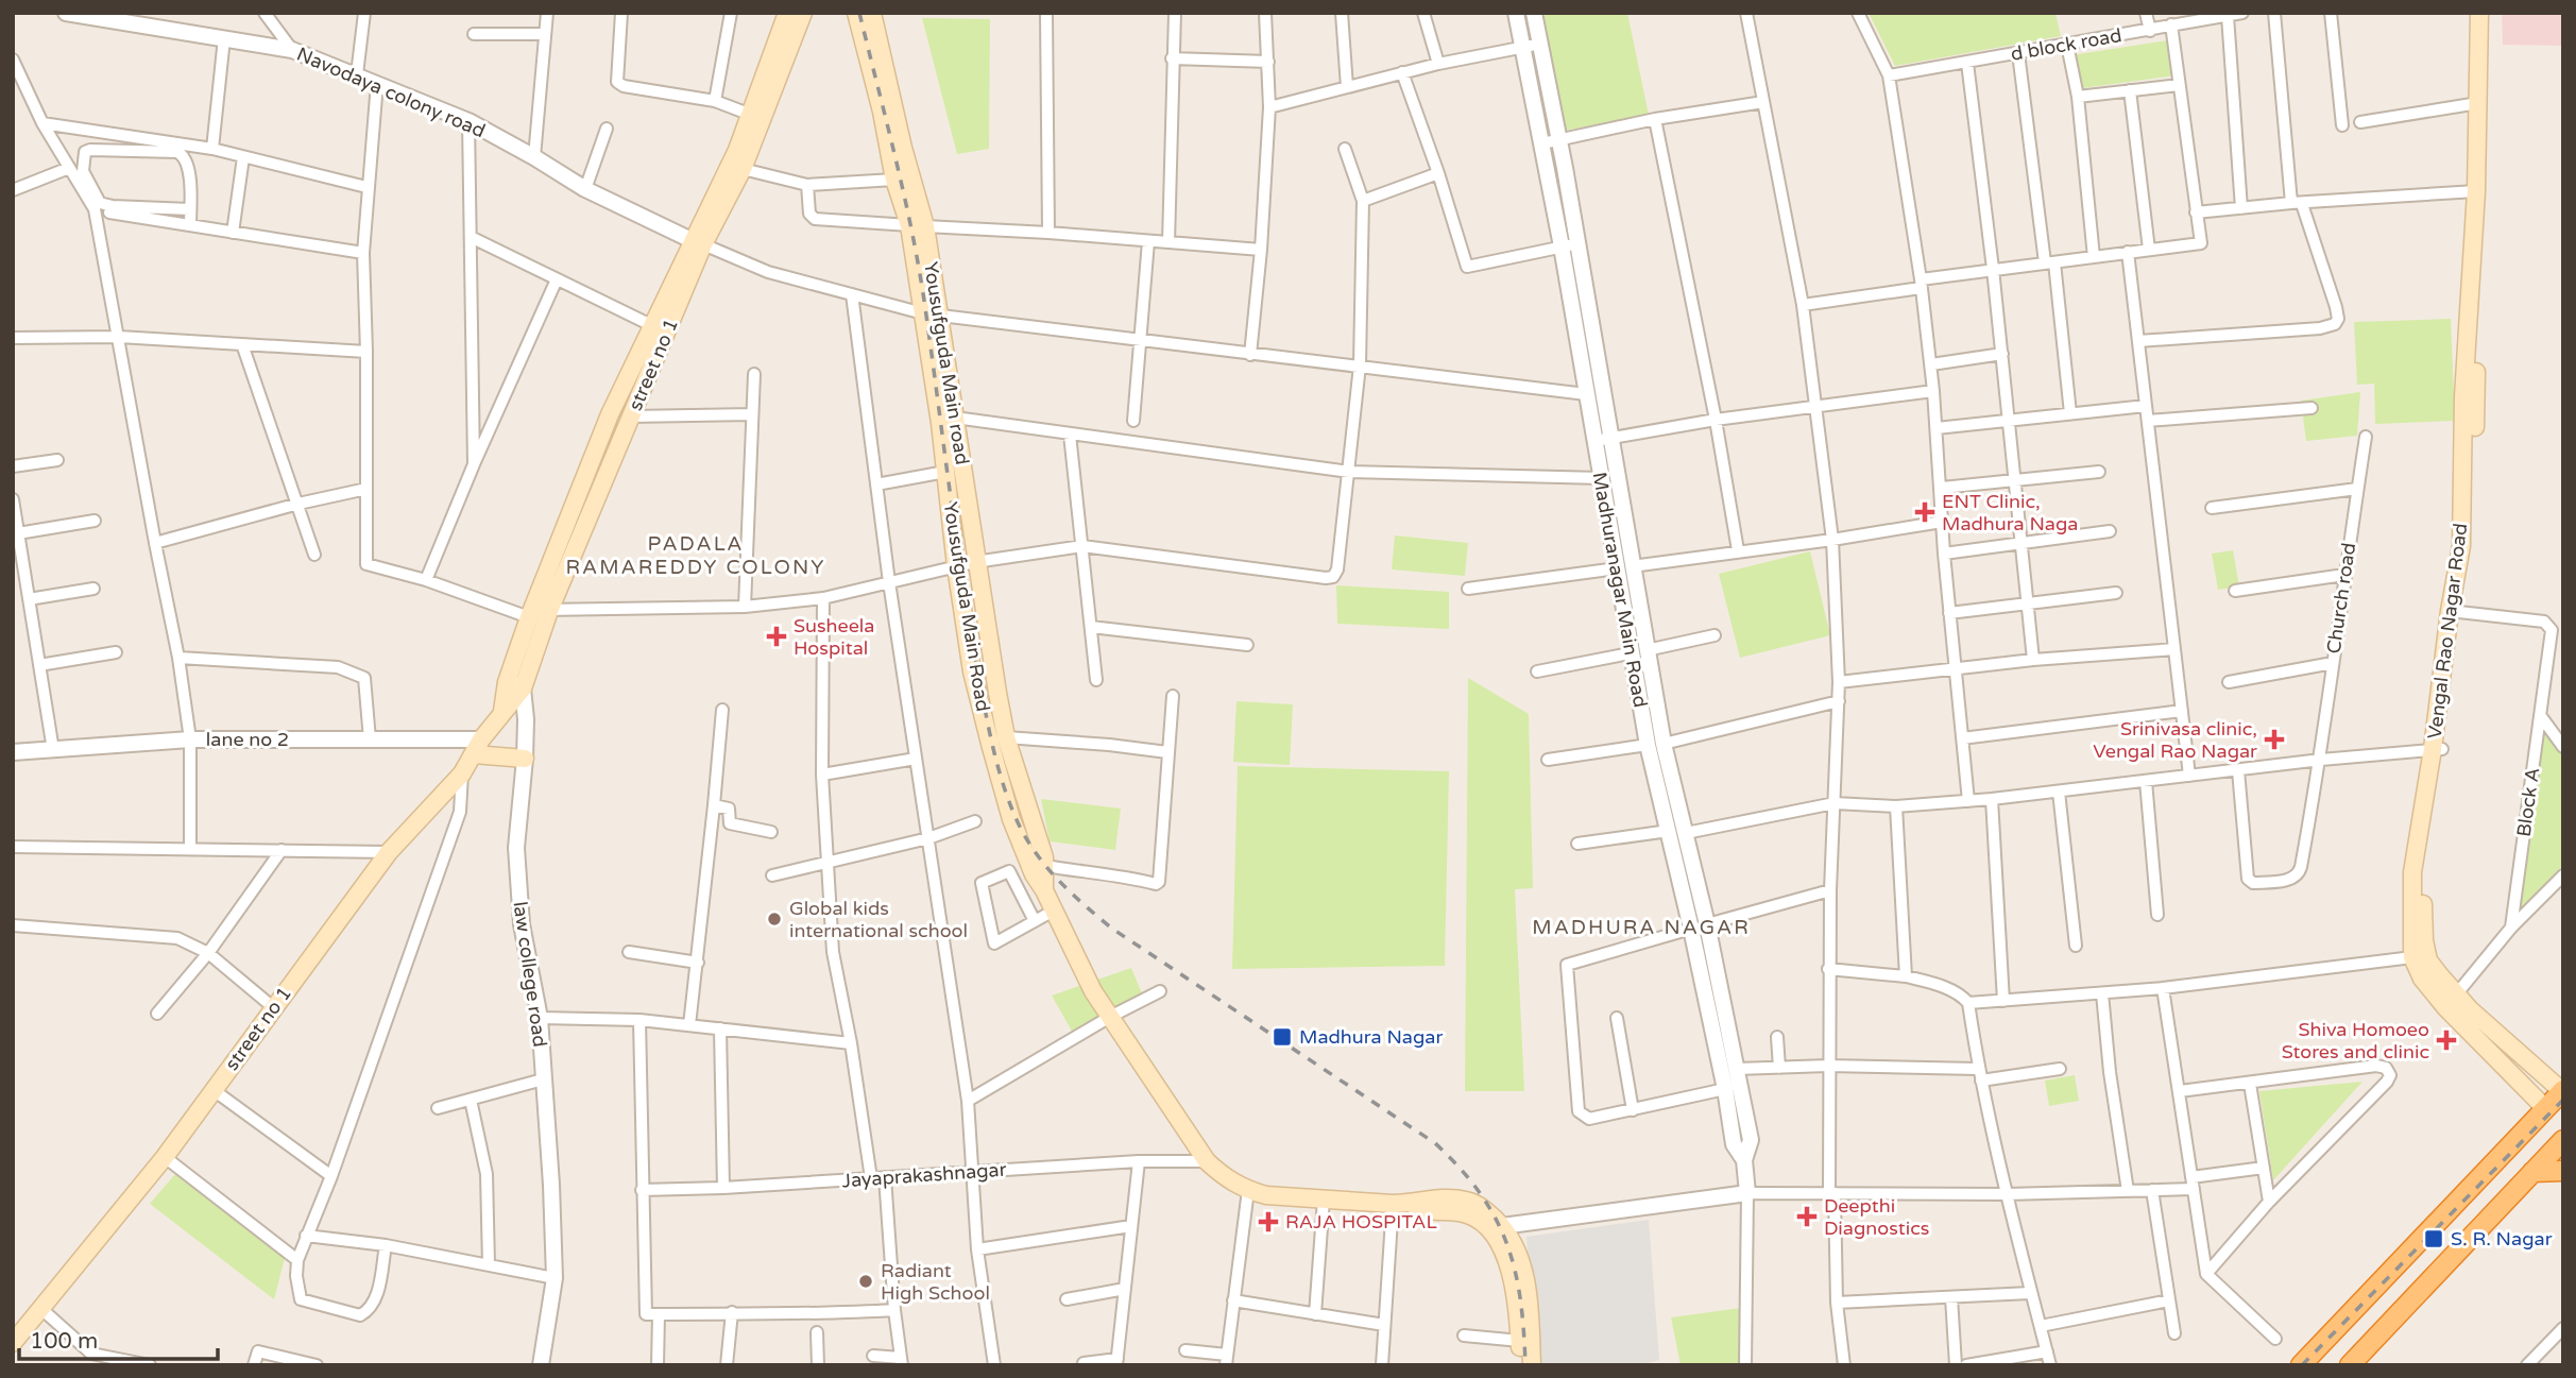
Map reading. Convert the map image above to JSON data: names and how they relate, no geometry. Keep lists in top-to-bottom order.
{
  "streets": {
    "main road": [
      "Yousufguda Main road",
      "street no 1",
      "Yousufguda Main Road",
      "Vengal Rao Nagar Road"
    ],
    "street": [
      "d block road",
      "Navodaya colony road",
      "Madhuranagar Main Road",
      "Church road",
      "lane no 2",
      "Block A",
      "law college road",
      "Jayaprakashnagar"
    ]
  },
  "crossings": [
    ["Navodaya colony road", "street no 1"],
    ["Yousufguda Main road", "Yousufguda Main Road"],
    ["street no 1", "lane no 2"],
    ["street no 1", "law college road"],
    ["Yousufguda Main Road", "Jayaprakashnagar"],
    ["Vengal Rao Nagar Road", "Block A"]
  ],
  "districts": ["PADALA RAMAREDDY COLONY", "MADHURA NAGAR"],
  "places": {
    "health": [
      "ENT Clinic, Madhura Naga",
      "Susheela Hospital",
      "Srinivasa clinic, Vengal Rao Nagar",
      "Shiva Homoeo Stores and clinic",
      "Deepthi Diagnostics",
      "RAJA HOSPITAL"
    ],
    "other": ["Global kids international school", "Radiant High School"],
    "transit": ["Madhura Nagar", "S. R. Nagar"]
  },
  "scale_bar": "100 m"
}
